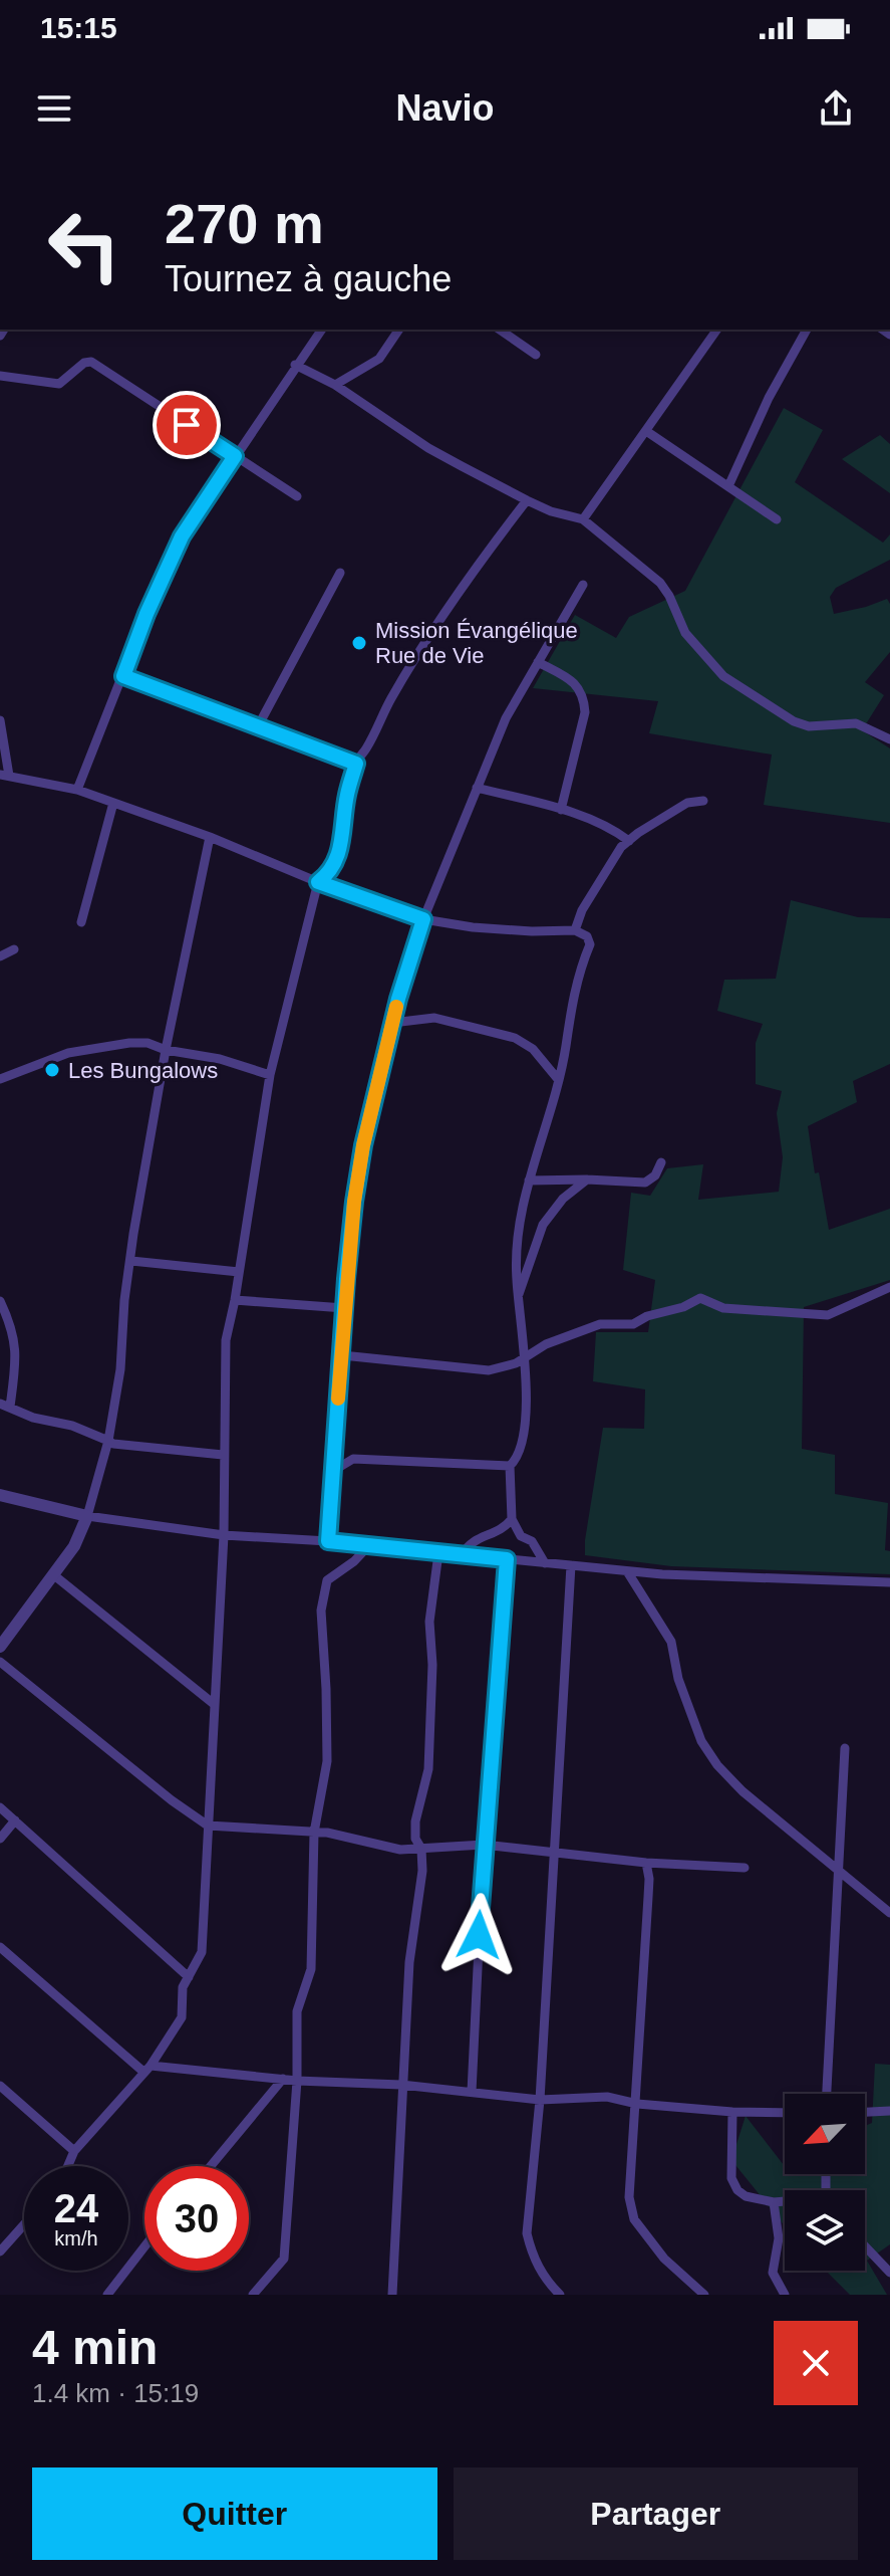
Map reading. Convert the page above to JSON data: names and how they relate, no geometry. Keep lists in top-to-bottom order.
{
  "places": ["Mission Évangélique Rue de Vie", "Les Bungalows"],
  "north": "bottom left",
  "page": {
    "status": "15:15",
    "header": "Navio",
    "turn": ["270 m", "Tournez à gauche"],
    "speed": "24 km/h",
    "limit": "30",
    "heading": ["4 min", "1.4 km · 15:19"],
    "buttons": ["Quitter", "Partager"]
  }
}
